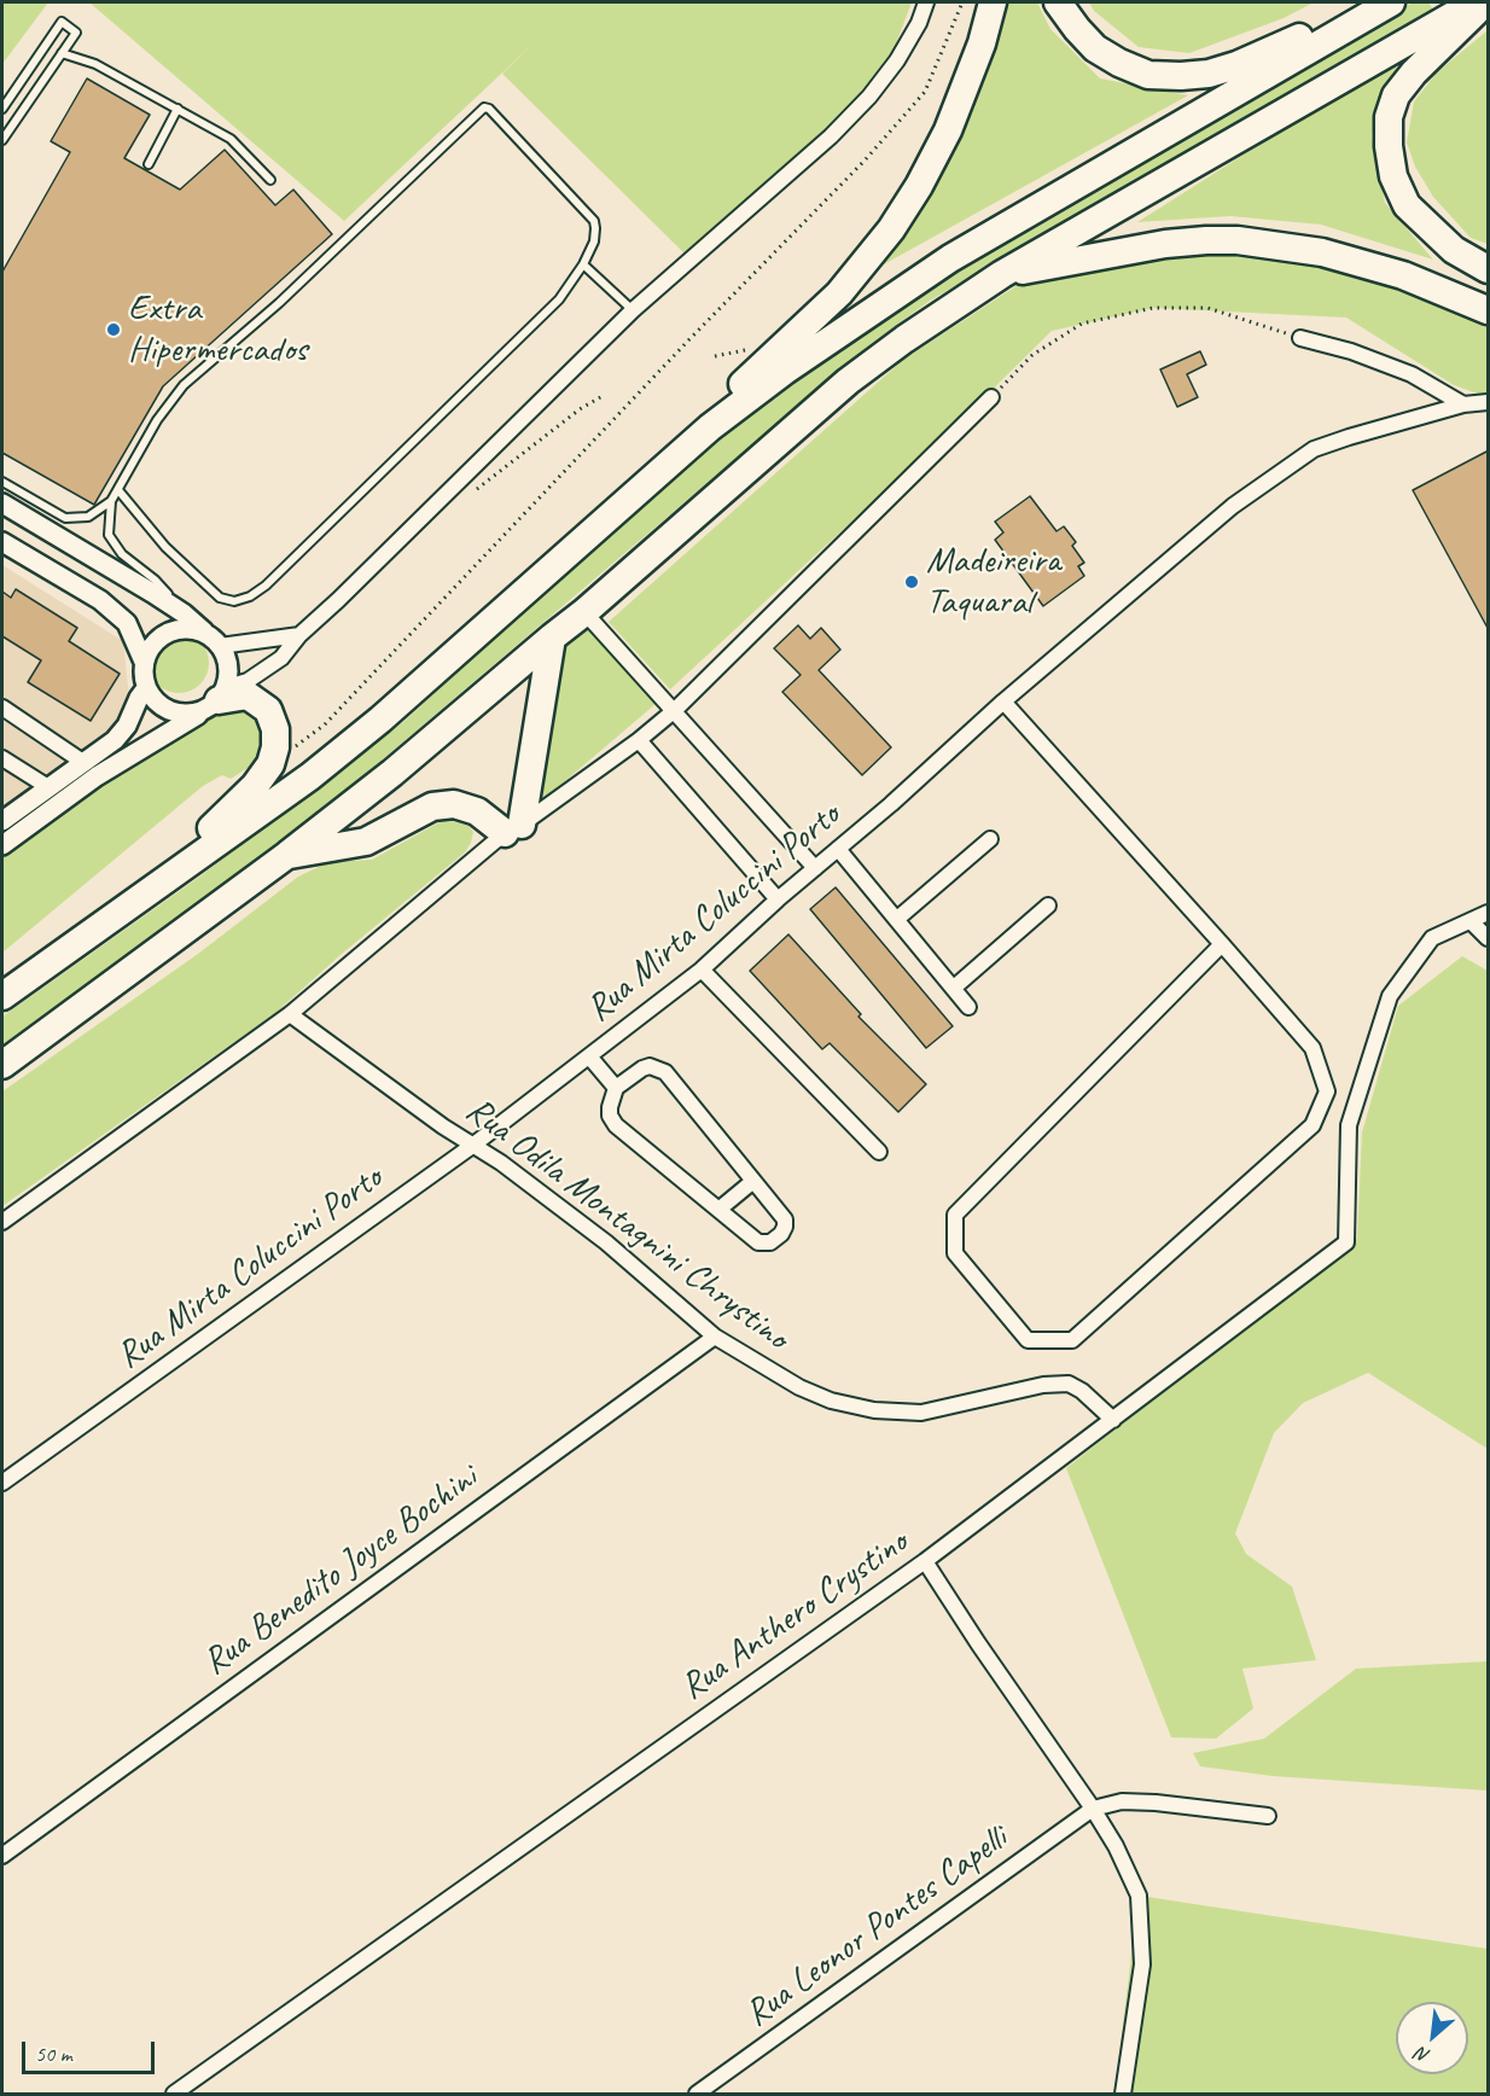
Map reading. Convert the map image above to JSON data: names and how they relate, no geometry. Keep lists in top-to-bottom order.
{
  "streets": {
    "street": [
      "Rua Mirta Coluccini Porto",
      "Rua Odila Montagnini Chrystino",
      "Rua Benedito Joyce Bochini",
      "Rua Anthero Crystino",
      "Rua Leonor Pontes Capelli"
    ]
  },
  "crossings": [
    ["Rua Mirta Coluccini Porto", "Rua Odila Montagnini Chrystino"],
    ["Rua Odila Montagnini Chrystino", "Rua Benedito Joyce Bochini"],
    ["Rua Odila Montagnini Chrystino", "Rua Anthero Crystino"]
  ],
  "places": ["Extra Hipermercados", "Madeireira Taquaral"],
  "scale_bar": "50 m",
  "north": "bottom left"
}
